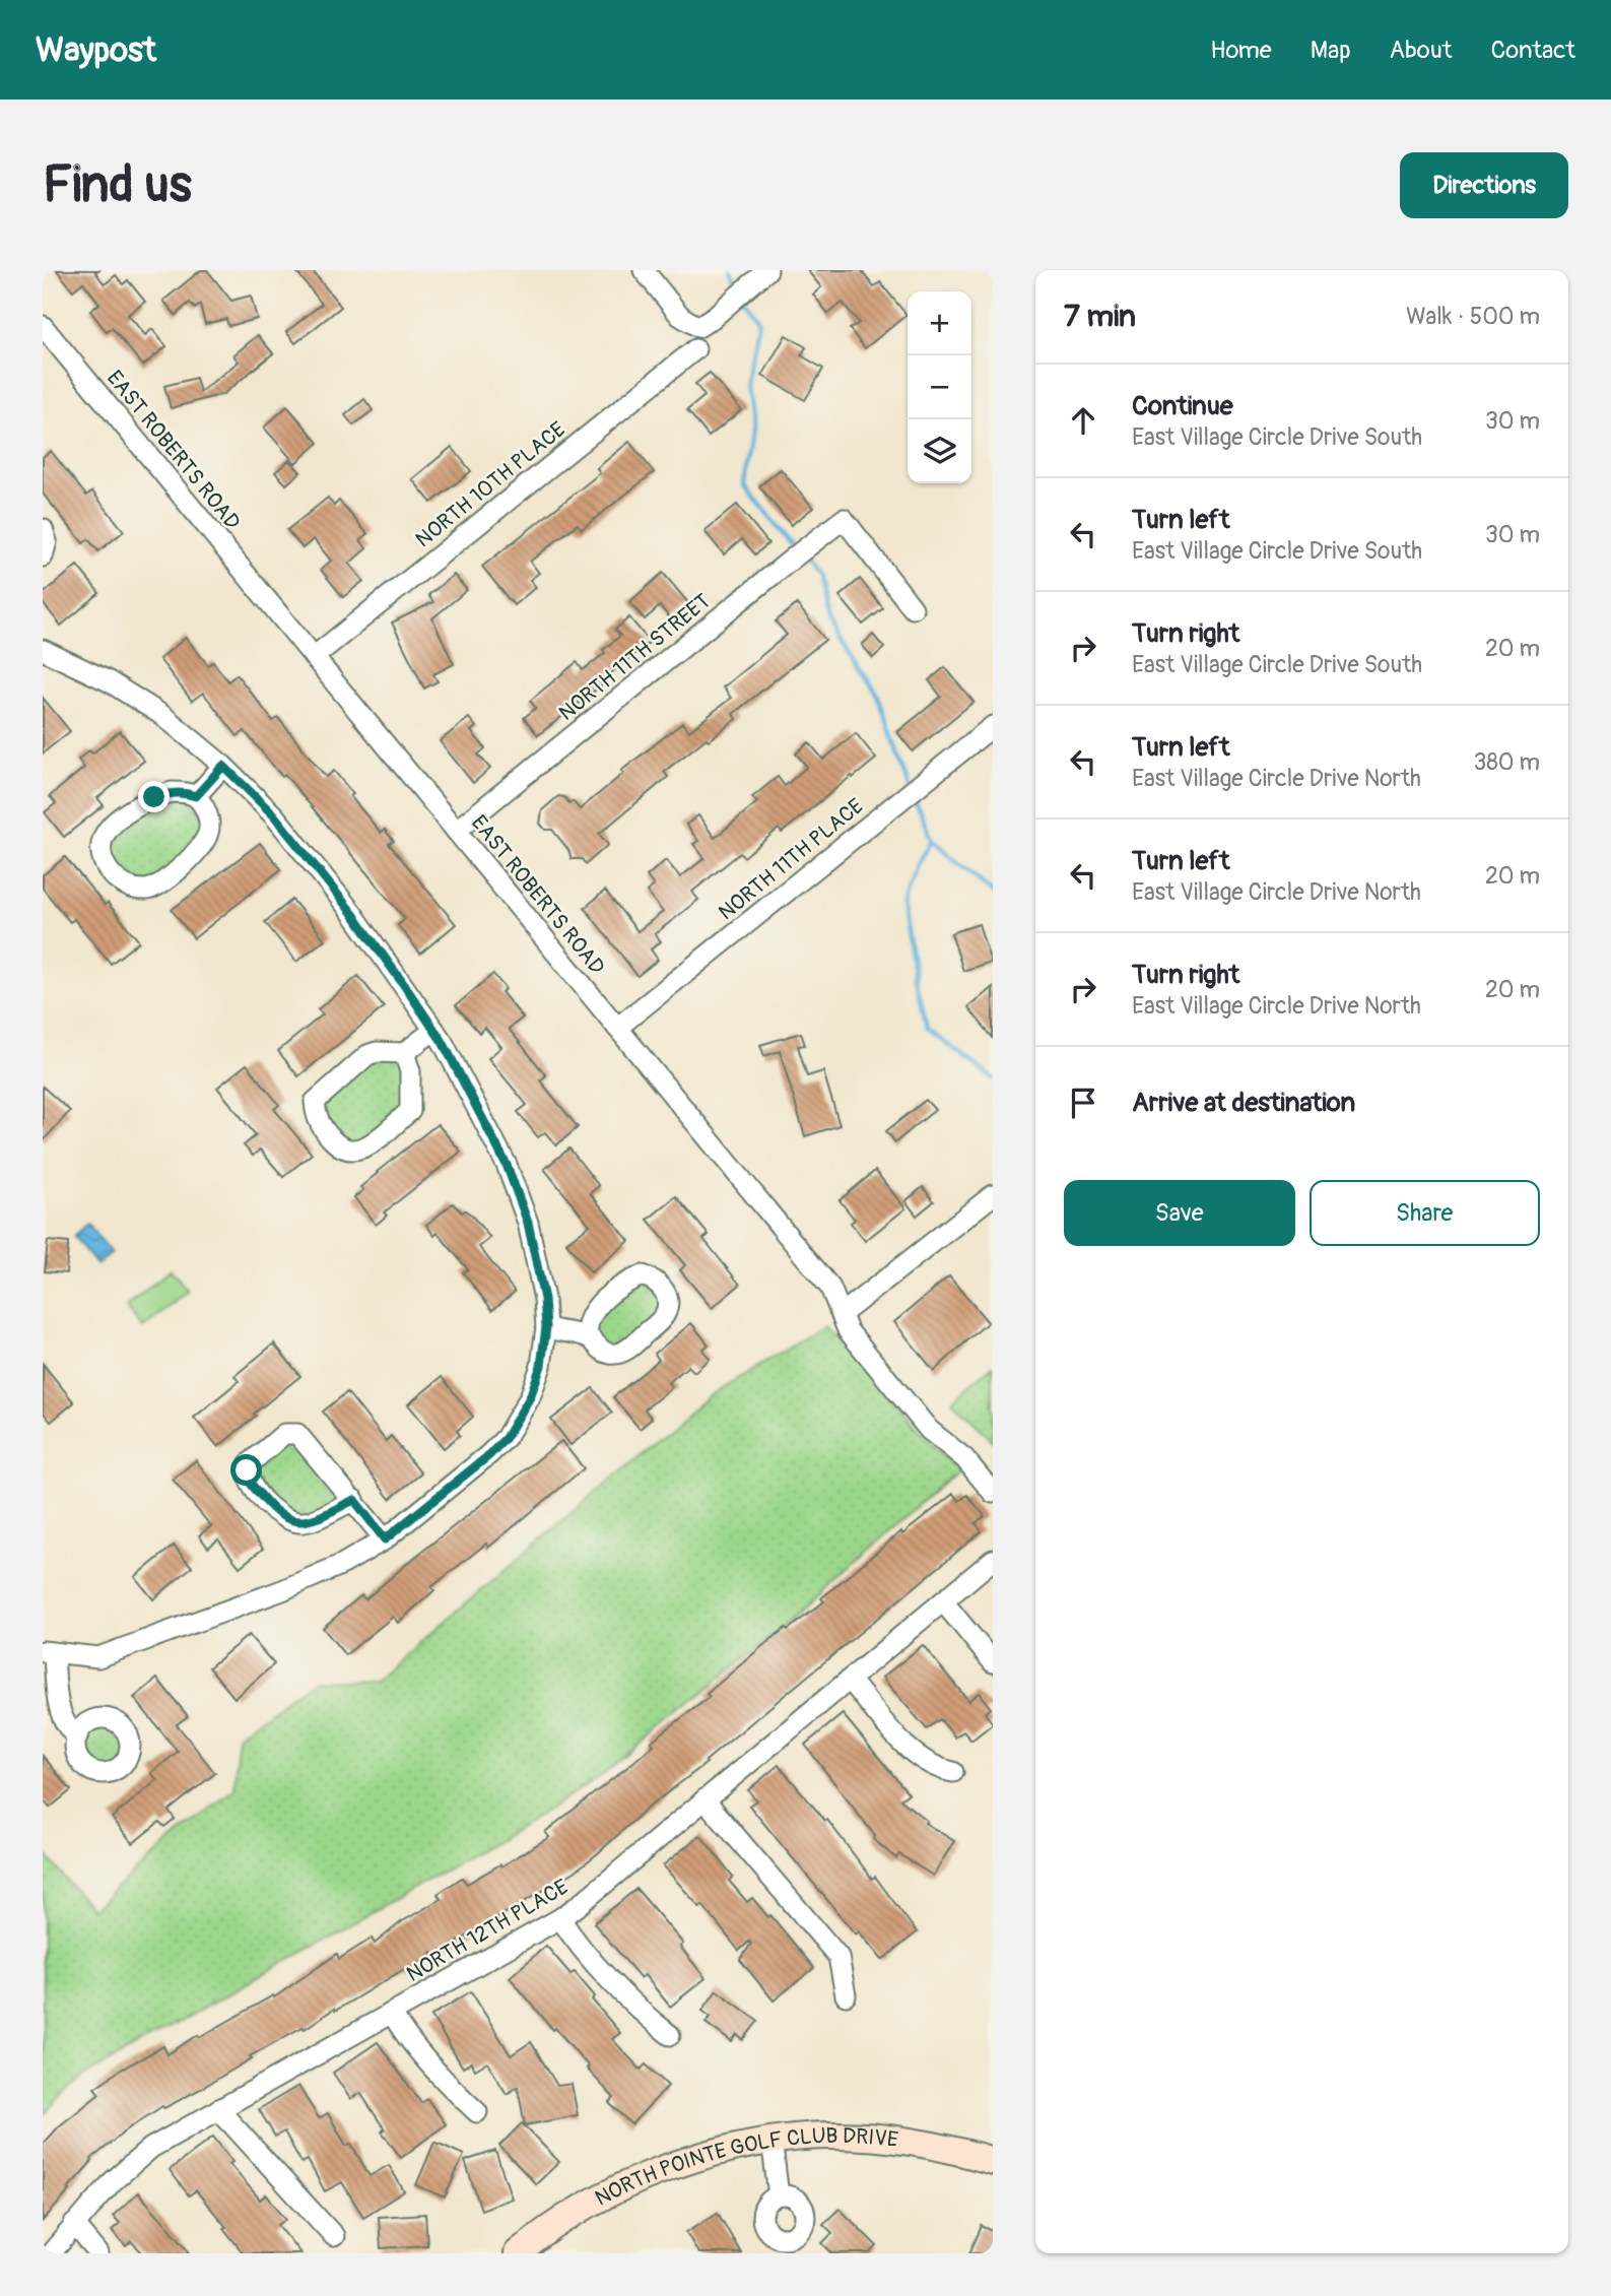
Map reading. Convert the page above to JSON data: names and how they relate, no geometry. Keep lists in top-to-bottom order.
{
  "streets": {
    "street": [
      "EAST ROBERTS ROAD",
      "NORTH 10TH PLACE",
      "NORTH 11TH STREET",
      "NORTH 11TH PLACE",
      "NORTH 12TH PLACE",
      "NORTH POINTE GOLF CLUB DRIVE"
    ]
  },
  "crossings": [
    ["EAST ROBERTS ROAD", "NORTH 10TH PLACE"],
    ["EAST ROBERTS ROAD", "NORTH 11TH STREET"],
    ["EAST ROBERTS ROAD", "NORTH 11TH PLACE"]
  ],
  "page": {
    "header": "Waypost",
    "nav": [
      "Home",
      "Map",
      "About",
      "Contact"
    ],
    "buttons": [
      "Directions",
      ["Save", "Share"]
    ],
    "title": "Find us",
    "heading": ["7 min", "Walk · 500 m"],
    "map_buttons": ["+", "−"],
    "list": [
      ["Continue", "East Village Circle Drive South", "30 m"],
      ["Turn left", "East Village Circle Drive South", "30 m"],
      ["Turn right", "East Village Circle Drive South", "20 m"],
      ["Turn left", "East Village Circle Drive North", "380 m"],
      ["Turn left", "East Village Circle Drive North", "20 m"],
      ["Turn right", "East Village Circle Drive North", "20 m"],
      "Arrive at destination"
    ]
  }
}
